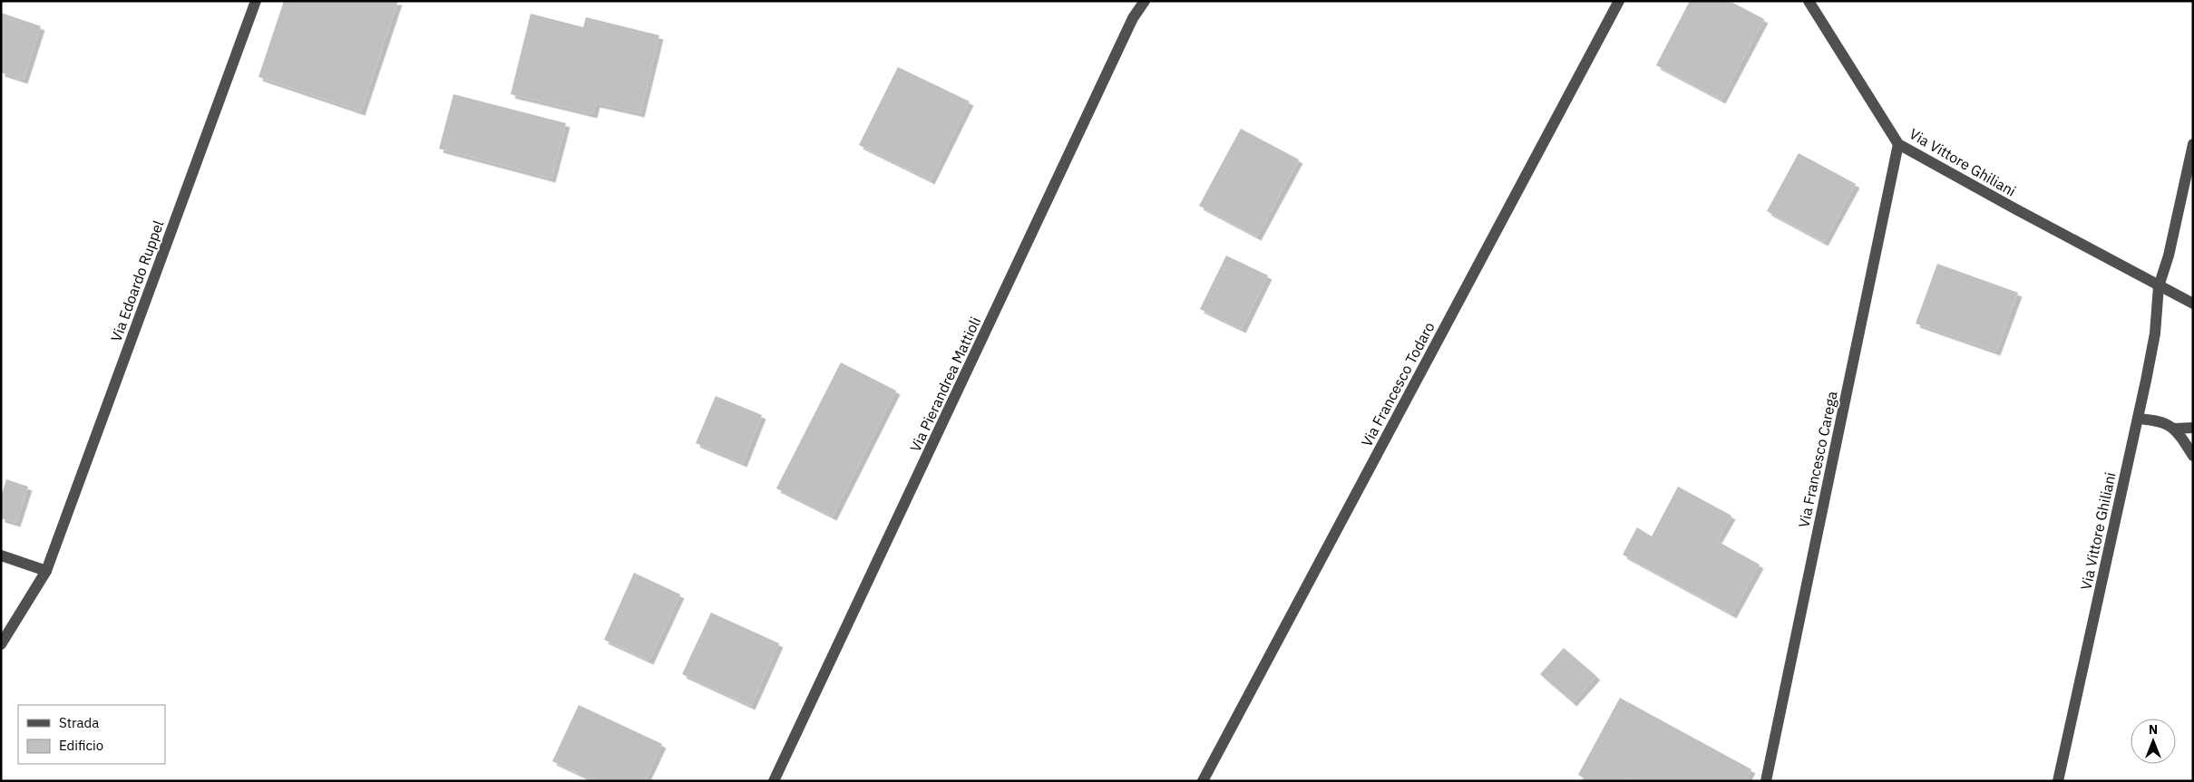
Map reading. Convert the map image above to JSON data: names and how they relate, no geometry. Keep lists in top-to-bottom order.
{
  "streets": {
    "street": [
      "Via Vittore Ghiliani",
      "Via Edoardo Ruppel",
      "Via Pierandrea Mattioli",
      "Via Francesco Todaro",
      "Via Francesco Carega"
    ]
  },
  "crossings": [
    ["Via Vittore Ghiliani", "Via Francesco Carega"]
  ],
  "legend": ["Strada", "Edificio"],
  "north": "top"
}
